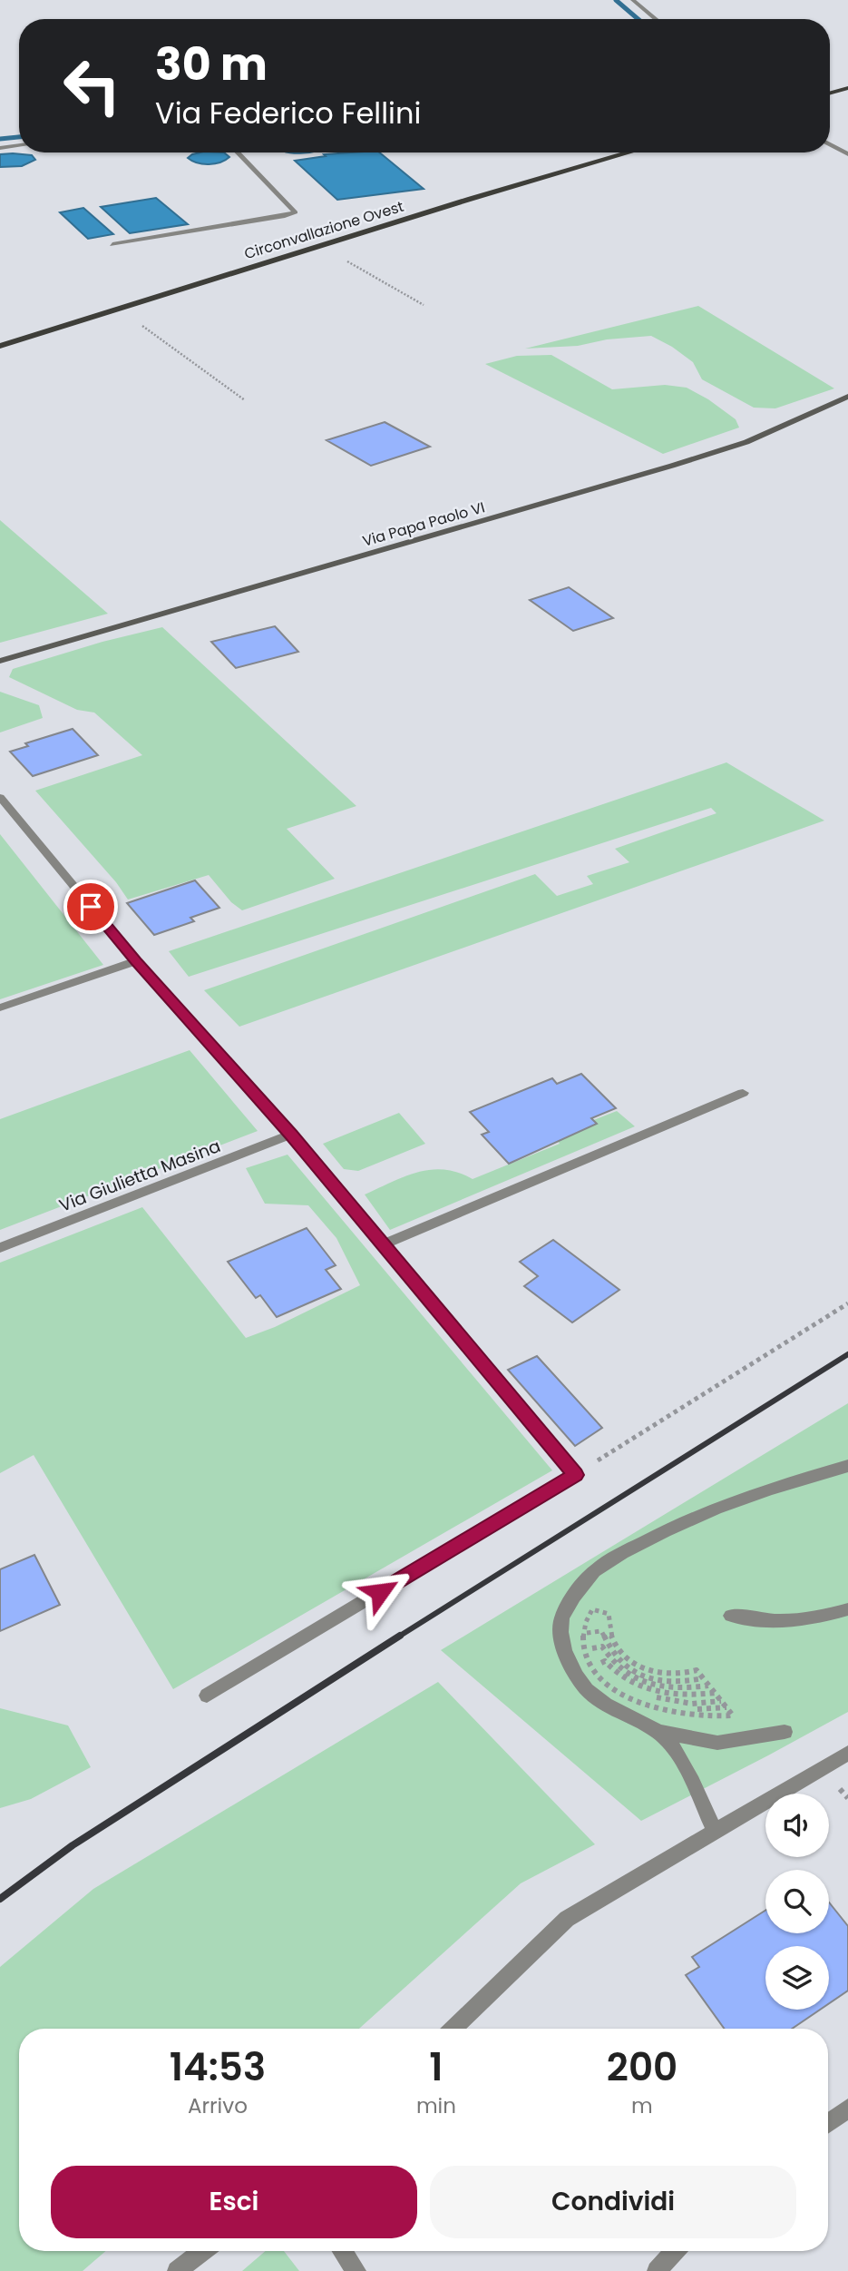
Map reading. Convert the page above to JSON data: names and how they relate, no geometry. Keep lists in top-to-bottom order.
{
  "streets": {
    "main road": ["Circonvallazione Ovest"],
    "street": ["Via Papa Paolo VI", "Via Giulietta Masina"]
  },
  "page": {
    "turn": ["30 m", "Via Federico Fellini"],
    "eta": [
      "14:53",
      "Arrivo",
      "1",
      "min",
      "200",
      "m"
    ],
    "buttons": ["Esci", "Condividi"]
  }
}
